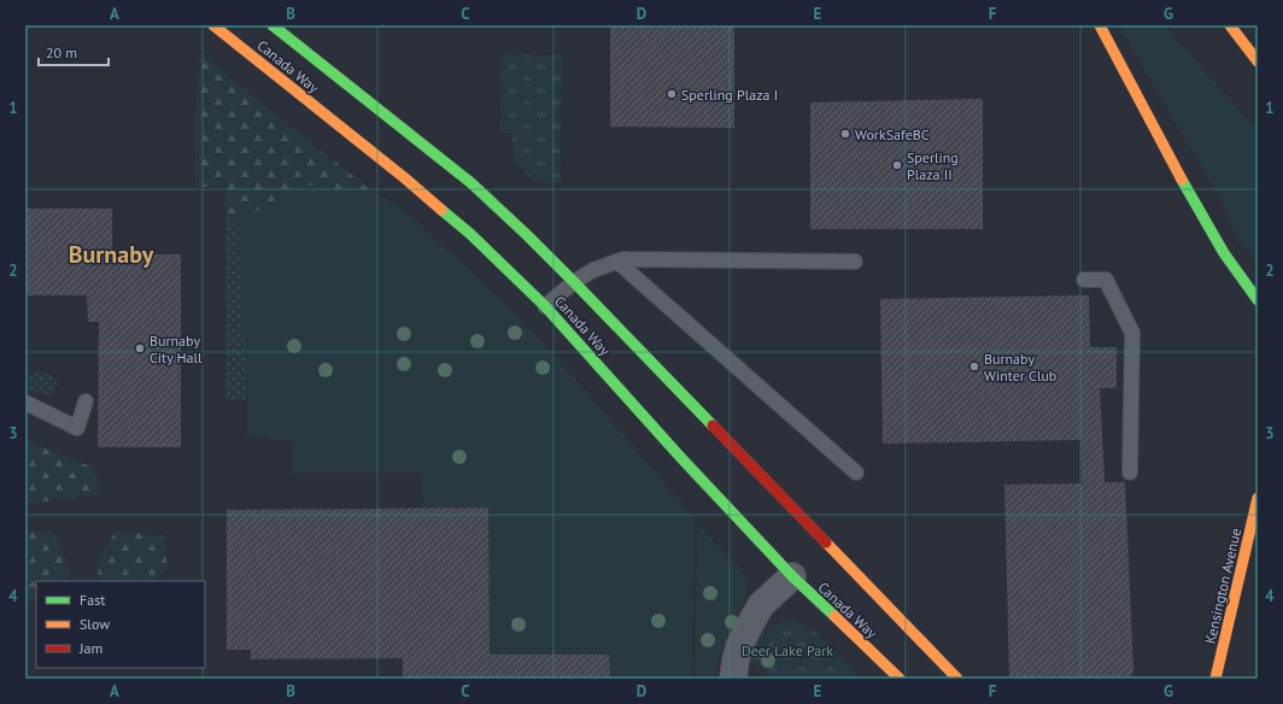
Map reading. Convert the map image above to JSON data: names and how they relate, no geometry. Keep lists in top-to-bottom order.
{
  "streets": {
    "main road": ["Canada Way", "Kensington Avenue"]
  },
  "districts": ["Burnaby"],
  "parks": ["Deer Lake Park"],
  "places": [
    "Sperling Plaza I",
    "WorkSafeBC",
    "Sperling Plaza II",
    "Burnaby City Hall",
    "Burnaby Winter Club"
  ],
  "legend": ["Fast", "Slow", "Jam"],
  "scale_bar": "20 m",
  "grid": {
    "columns": [
      "A",
      "B",
      "C",
      "D",
      "E",
      "F",
      "G"
    ],
    "rows": [
      "1",
      "2",
      "3",
      "4"
    ]
  }
}
